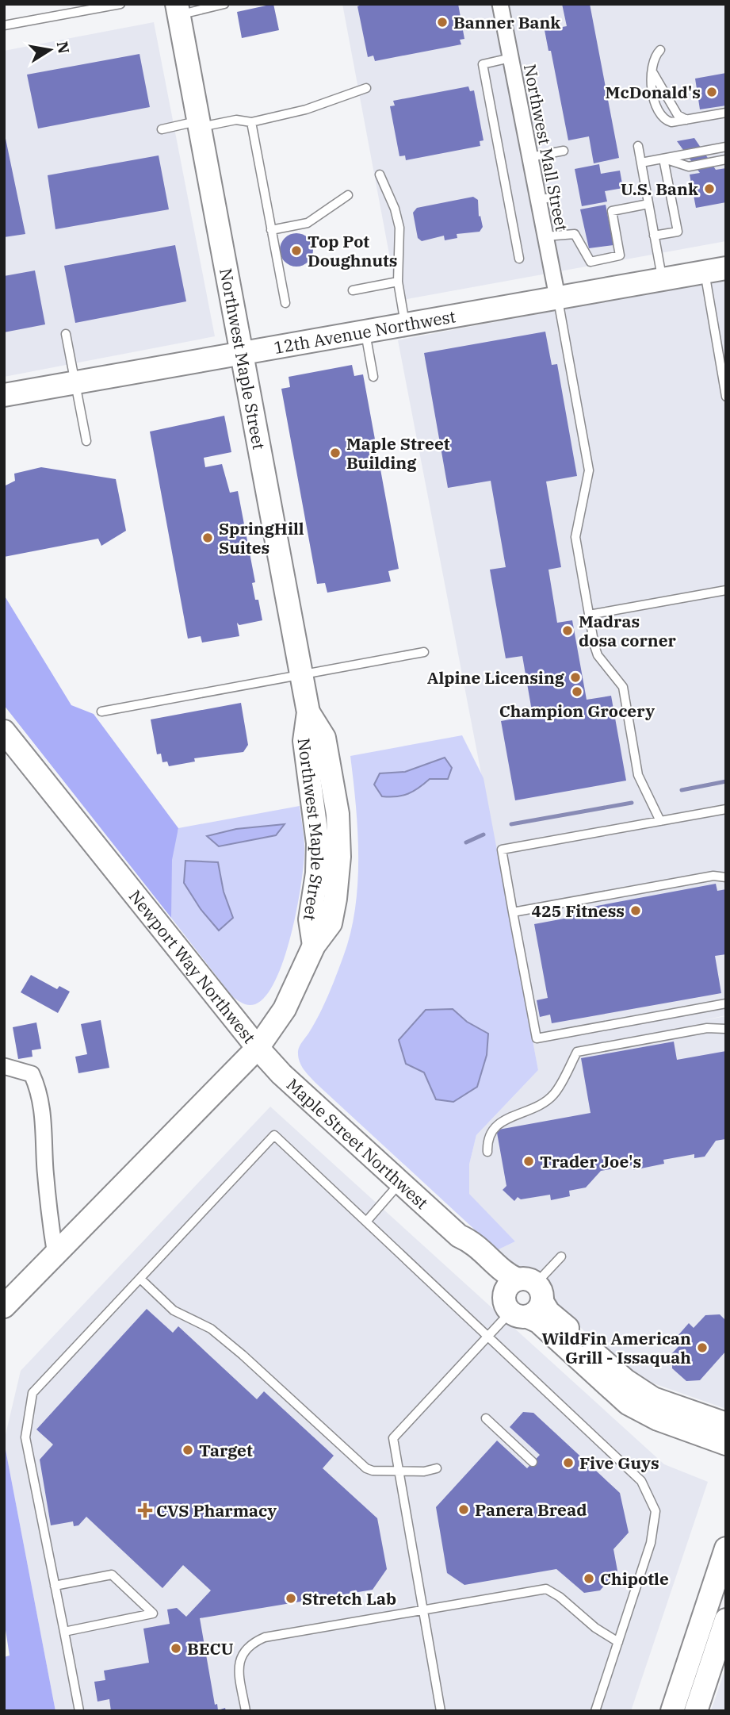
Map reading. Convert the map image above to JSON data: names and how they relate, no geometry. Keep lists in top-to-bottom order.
{
  "streets": {
    "street": [
      "Northwest Mall Street",
      "12th Avenue Northwest",
      "Northwest Maple Street",
      "Newport Way Northwest",
      "Maple Street Northwest"
    ]
  },
  "crossings": [
    ["Northwest Mall Street", "12th Avenue Northwest"],
    ["12th Avenue Northwest", "Northwest Maple Street"],
    ["Northwest Maple Street", "Newport Way Northwest"],
    ["Northwest Maple Street", "Maple Street Northwest"],
    ["Newport Way Northwest", "Maple Street Northwest"]
  ],
  "places": {
    "other": [
      "Banner Bank",
      "McDonald's",
      "U.S. Bank",
      "Top Pot Doughnuts",
      "Maple Street Building",
      "SpringHill Suites",
      "Madras dosa corner",
      "Alpine Licensing",
      "Champion Grocery",
      "425 Fitness",
      "Trader Joe's",
      "WildFin American Grill - Issaquah",
      "Target",
      "Five Guys",
      "Panera Bread",
      "Chipotle",
      "Stretch Lab",
      "BECU"
    ],
    "health": ["CVS Pharmacy"]
  },
  "north": "right"
}
